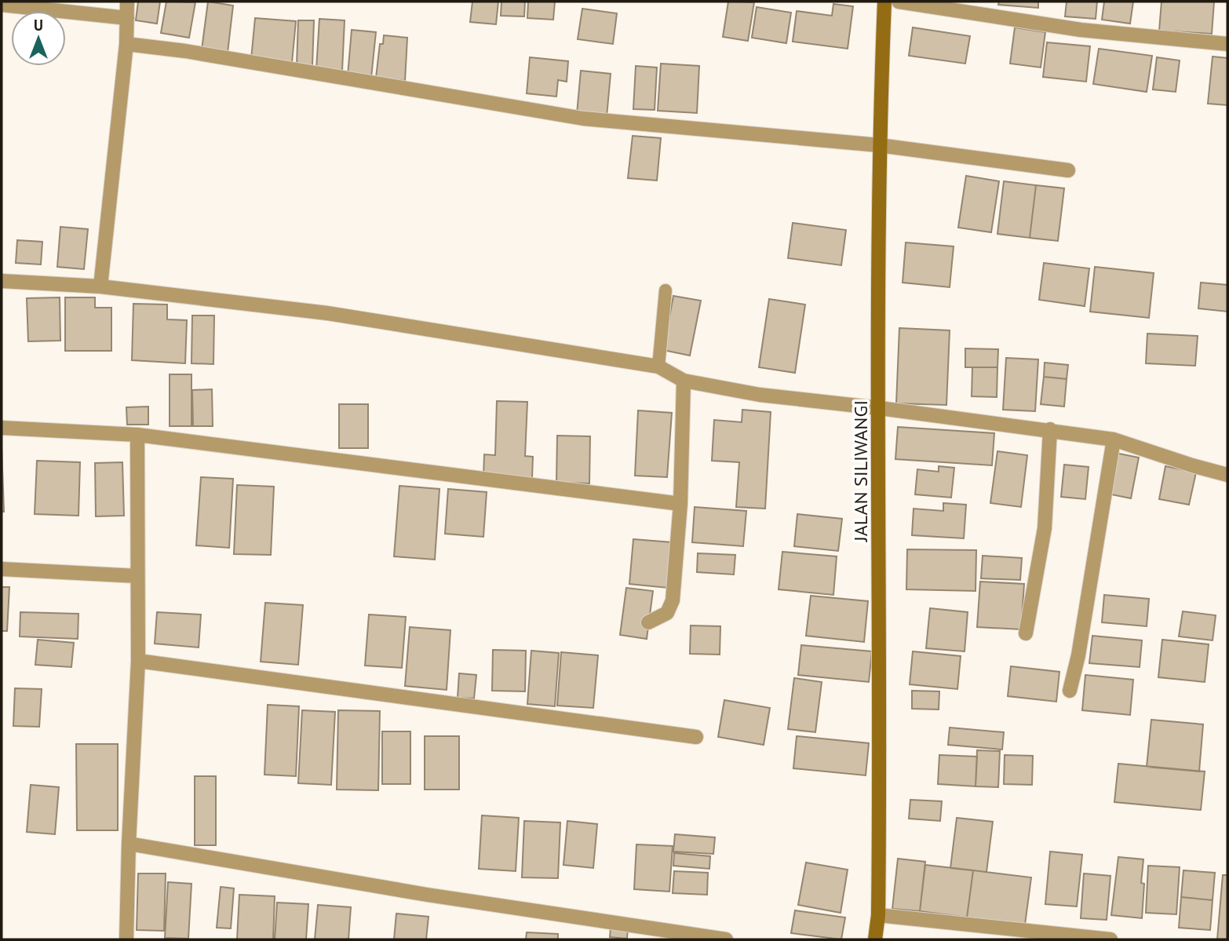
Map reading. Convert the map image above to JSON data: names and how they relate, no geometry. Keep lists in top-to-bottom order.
{
  "streets": {
    "street": ["JALAN SILIWANGI"]
  },
  "north": "top"
}
